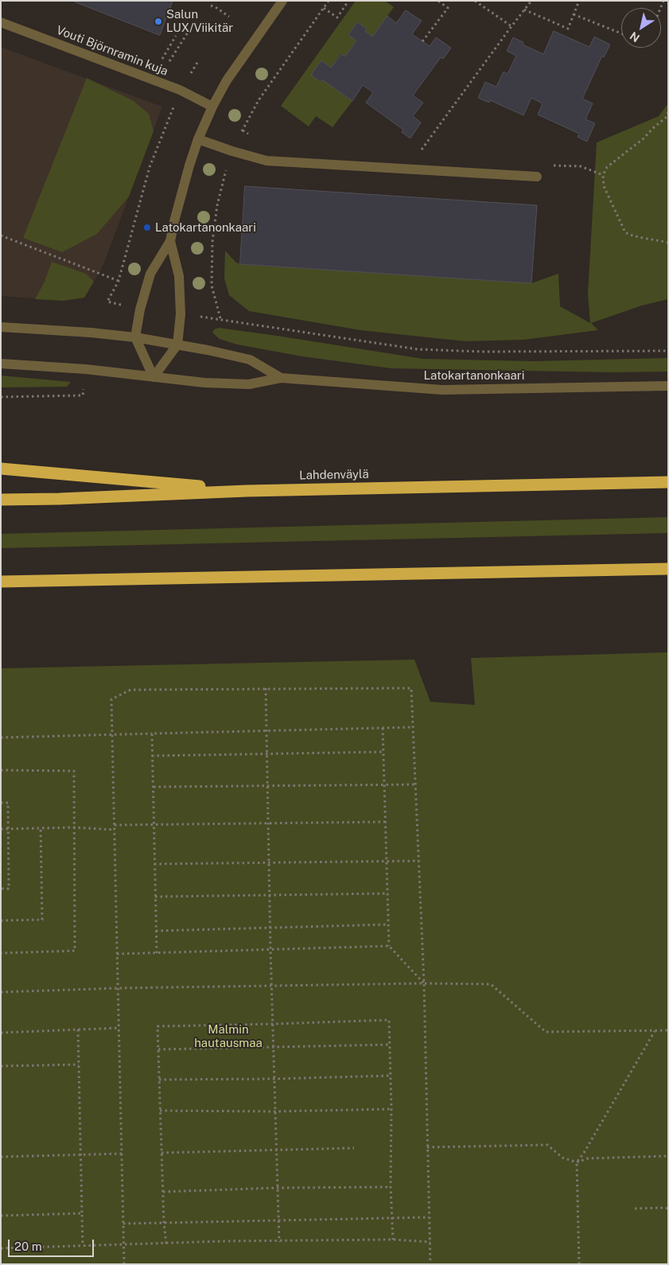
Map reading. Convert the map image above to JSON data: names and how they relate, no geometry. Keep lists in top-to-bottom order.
{
  "streets": {
    "highway": ["Lahdenväylä"],
    "street": ["Vouti Björnramin kuja", "Latokartanonkaari"]
  },
  "parks": ["Malmin hautausmaa"],
  "places": ["Salun LUX/Viikitär", "Latokartanonkaari"],
  "scale_bar": "20 m",
  "north": "bottom left"
}
